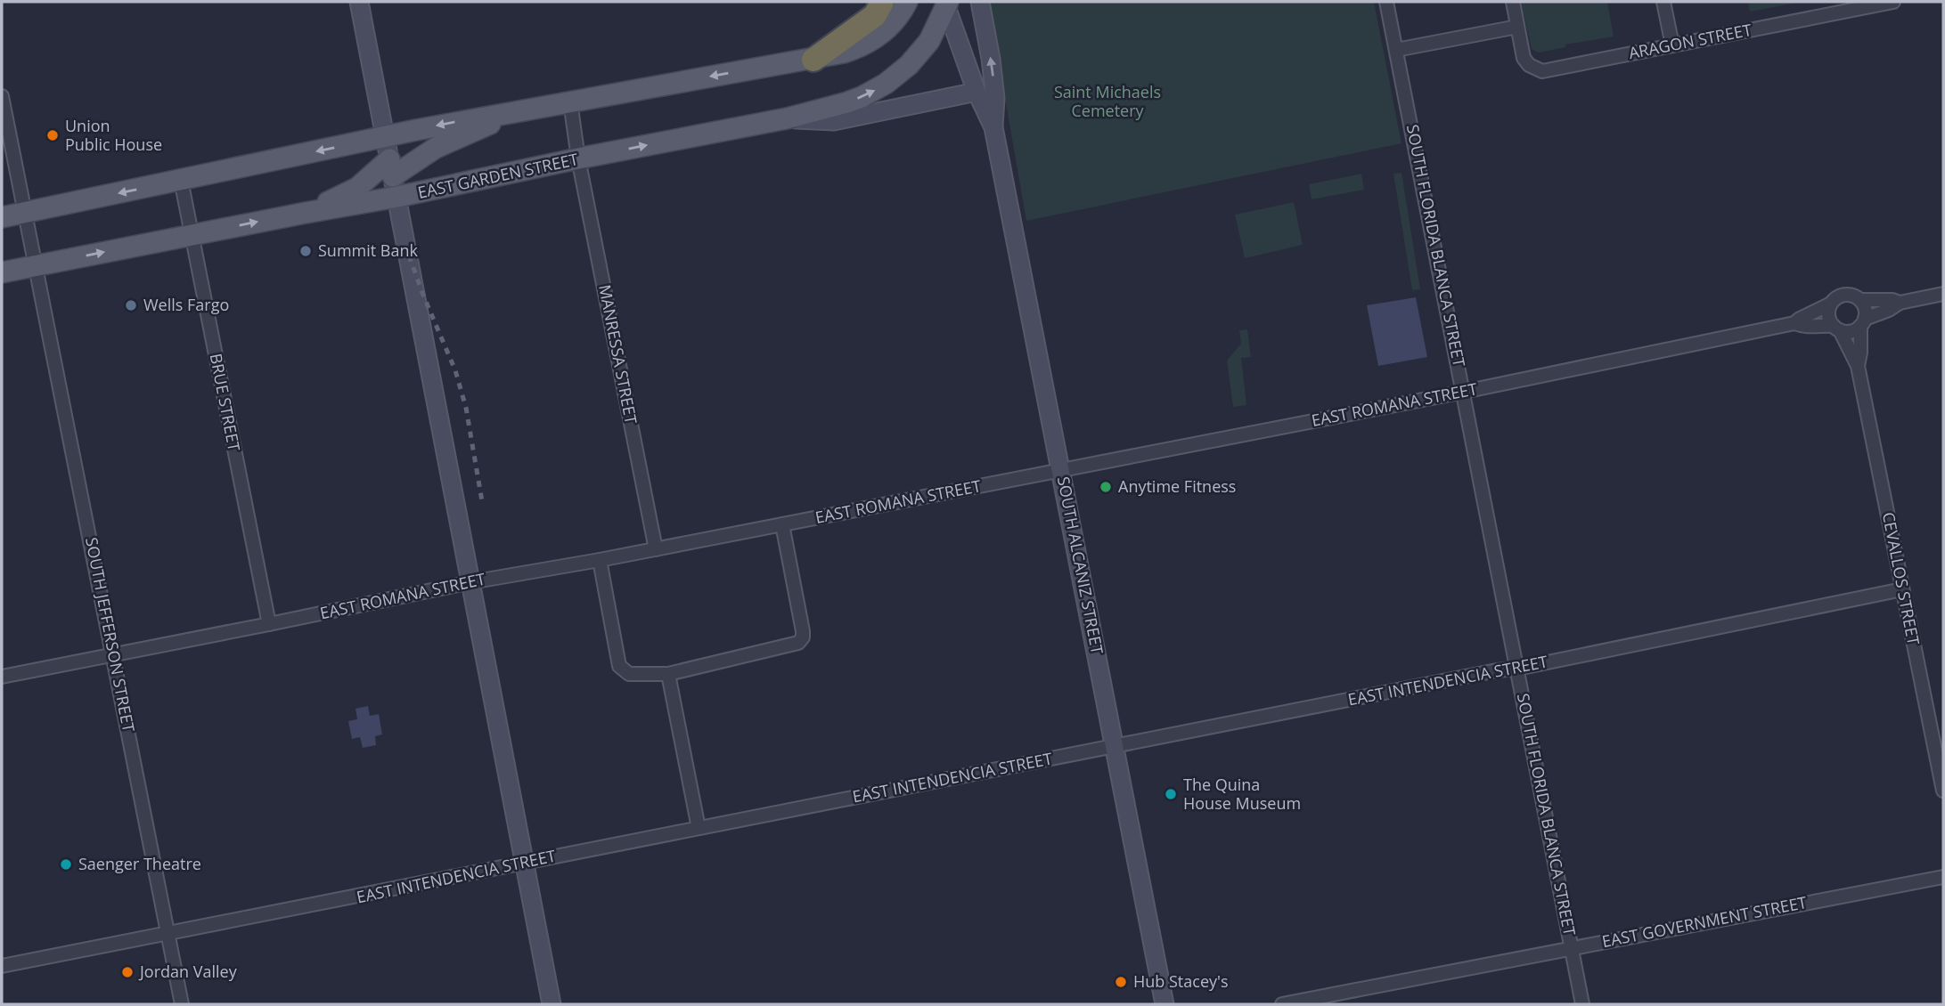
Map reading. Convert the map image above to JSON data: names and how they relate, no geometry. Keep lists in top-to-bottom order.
{
  "streets": {
    "main road": ["EAST GARDEN STREET"],
    "street": [
      "ARAGON STREET",
      "SOUTH FLORIDA BLANCA STREET",
      "MANRESSA STREET",
      "BRUE STREET",
      "EAST ROMANA STREET",
      "SOUTH ALCANIZ STREET",
      "CEVALLOS STREET",
      "SOUTH JEFFERSON STREET",
      "EAST INTENDENCIA STREET",
      "EAST GOVERNMENT STREET"
    ]
  },
  "crossings": [
    ["EAST GARDEN STREET", "MANRESSA STREET"],
    ["EAST GARDEN STREET", "BRUE STREET"],
    ["EAST GARDEN STREET", "SOUTH JEFFERSON STREET"],
    ["SOUTH FLORIDA BLANCA STREET", "EAST ROMANA STREET"],
    ["SOUTH FLORIDA BLANCA STREET", "EAST INTENDENCIA STREET"],
    ["SOUTH FLORIDA BLANCA STREET", "EAST GOVERNMENT STREET"],
    ["MANRESSA STREET", "EAST ROMANA STREET"],
    ["BRUE STREET", "EAST ROMANA STREET"],
    ["EAST ROMANA STREET", "SOUTH ALCANIZ STREET"],
    ["EAST ROMANA STREET", "CEVALLOS STREET"],
    ["EAST ROMANA STREET", "SOUTH JEFFERSON STREET"],
    ["SOUTH ALCANIZ STREET", "EAST INTENDENCIA STREET"],
    ["CEVALLOS STREET", "EAST INTENDENCIA STREET"],
    ["SOUTH JEFFERSON STREET", "EAST INTENDENCIA STREET"]
  ],
  "parks": ["Saint Michaels Cemetery"],
  "places": [
    "Union Public House",
    "Summit Bank",
    "Wells Fargo",
    "Anytime Fitness",
    "The Quina House Museum",
    "Saenger Theatre",
    "Jordan Valley",
    "Hub Stacey's"
  ]
}
